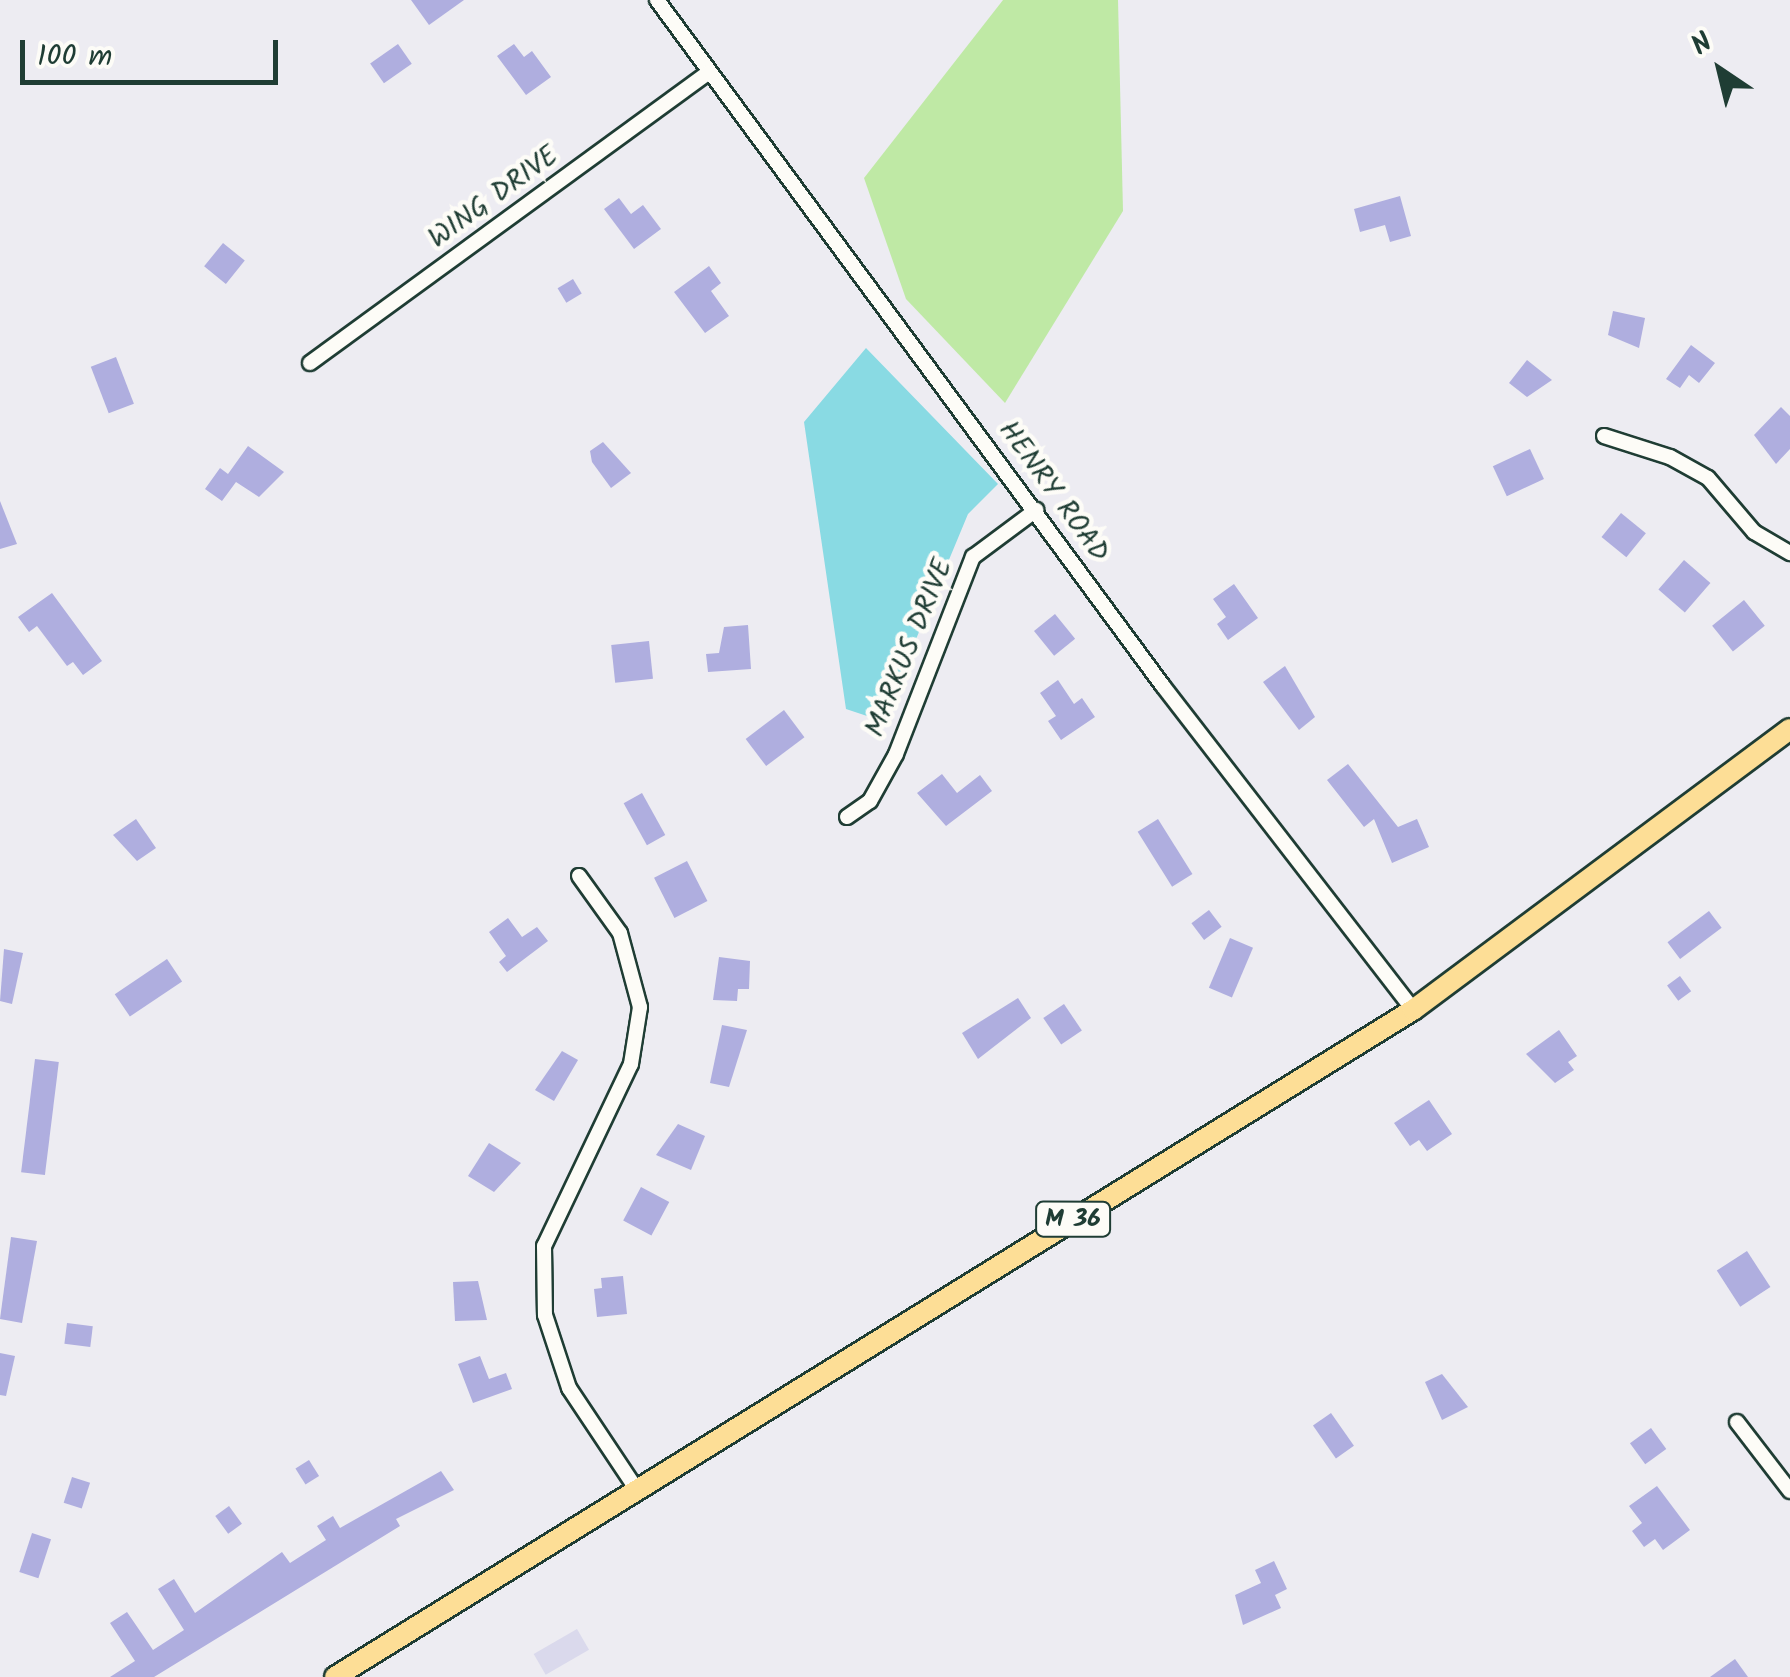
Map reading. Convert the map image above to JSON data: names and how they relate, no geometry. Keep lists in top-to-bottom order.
{
  "streets": {
    "main road": ["M 36"],
    "street": ["WING DRIVE", "HENRY ROAD", "MARKUS DRIVE"]
  },
  "crossings": [
    ["WING DRIVE", "HENRY ROAD"],
    ["HENRY ROAD", "MARKUS DRIVE"],
    ["HENRY ROAD", "M 36"]
  ],
  "scale_bar": "100 m",
  "north": "top left"
}
